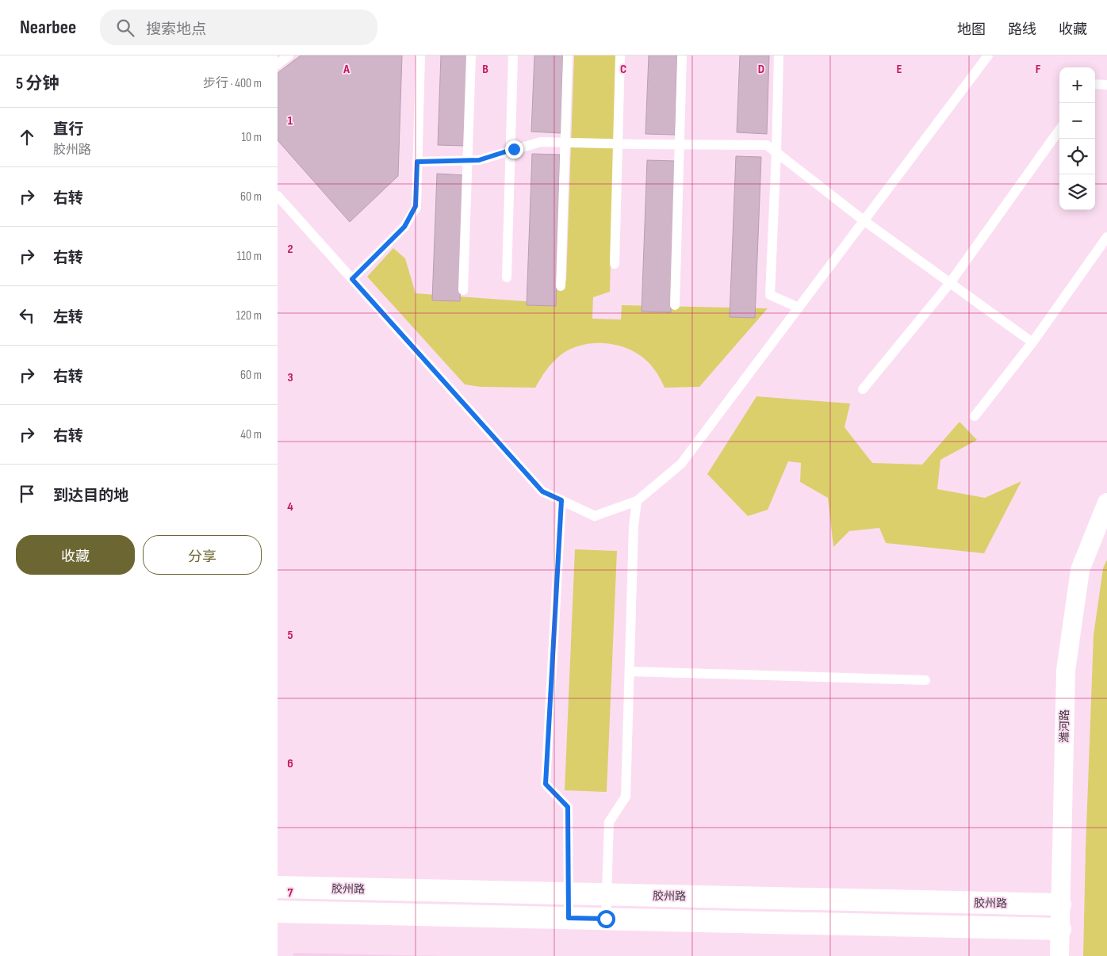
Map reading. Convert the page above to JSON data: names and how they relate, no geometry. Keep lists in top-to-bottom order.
{
  "streets": {
    "main road": ["胶州路"],
    "street": ["潍河路"]
  },
  "crossings": [
    ["潍河路", "胶州路"]
  ],
  "page": {
    "header": "Nearbee",
    "search": "搜索地点",
    "nav": ["地图", "路线", "收藏"],
    "heading": ["5 分钟", "步行 · 400 m"],
    "map_buttons": ["+", "−"],
    "list": [
      ["直行", "胶州路", "10 m"],
      ["右转", "60 m"],
      ["右转", "110 m"],
      ["左转", "120 m"],
      ["右转", "60 m"],
      ["右转", "40 m"],
      "到达目的地"
    ],
    "buttons": ["收藏", "分享"]
  },
  "grid": {
    "columns": [
      "A",
      "B",
      "C",
      "D",
      "E",
      "F"
    ],
    "rows": [
      "1",
      "2",
      "3",
      "4",
      "5",
      "6",
      "7"
    ]
  }
}
